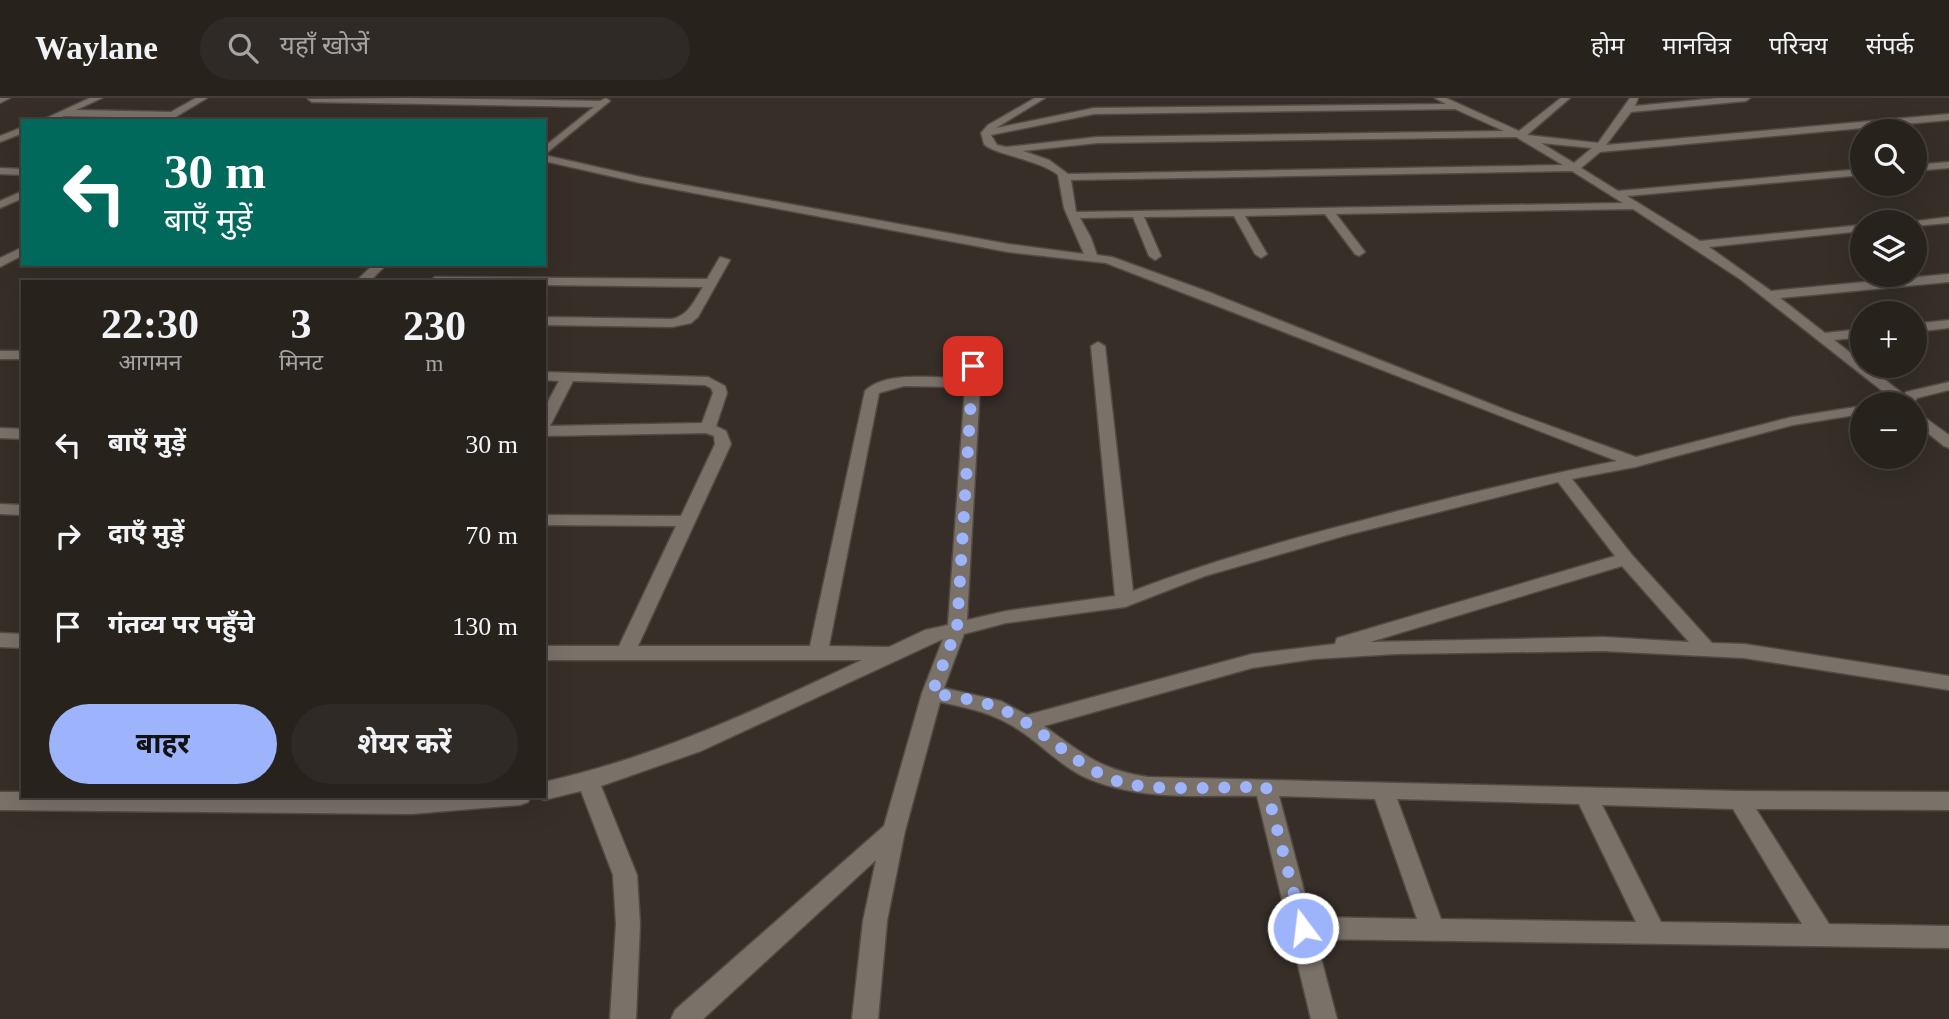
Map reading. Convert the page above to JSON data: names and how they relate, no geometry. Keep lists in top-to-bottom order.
{
  "page": {
    "header": "Waylane",
    "search": "यहाँ खोजें",
    "nav": [
      "होम",
      "मानचित्र",
      "परिचय",
      "संपर्क"
    ],
    "map_buttons": ["+", "−"],
    "turn": ["30 m", "बाएँ मुड़ें"],
    "eta": [
      "22:30",
      "आगमन",
      "3",
      "मिनट",
      "230",
      "m"
    ],
    "list": [
      {
        "name": "बाएँ मुड़ें",
        "value": "30 m"
      },
      {
        "name": "दाएँ मुड़ें",
        "value": "70 m"
      },
      {
        "name": "गंतव्य पर पहुँचे",
        "value": "130 m"
      }
    ],
    "buttons": ["बाहर", "शेयर करें"]
  }
}
